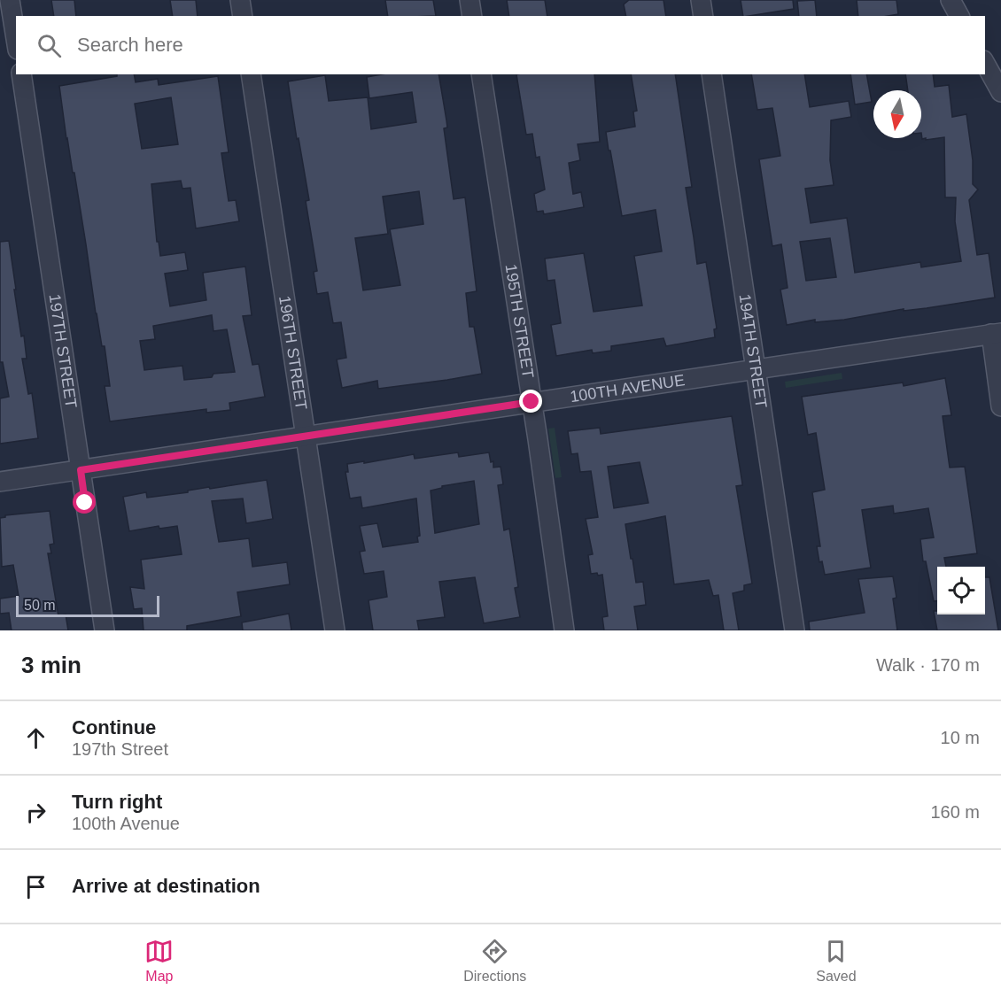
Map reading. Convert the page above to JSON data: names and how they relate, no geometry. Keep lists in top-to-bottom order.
{
  "streets": {
    "street": [
      "195TH STREET",
      "197TH STREET",
      "196TH STREET",
      "194TH STREET",
      "100TH AVENUE"
    ]
  },
  "crossings": [
    ["195TH STREET", "100TH AVENUE"],
    ["197TH STREET", "100TH AVENUE"],
    ["196TH STREET", "100TH AVENUE"],
    ["194TH STREET", "100TH AVENUE"]
  ],
  "scale_bar": "50 m",
  "north": "bottom",
  "page": {
    "search": "Search here",
    "scale": "50 m",
    "heading": ["3 min", "Walk · 170 m"],
    "list": [
      ["Continue", "197th Street", "10 m"],
      ["Turn right", "100th Avenue", "160 m"],
      "Arrive at destination"
    ],
    "nav": ["Map", "Directions", "Saved"]
  }
}
